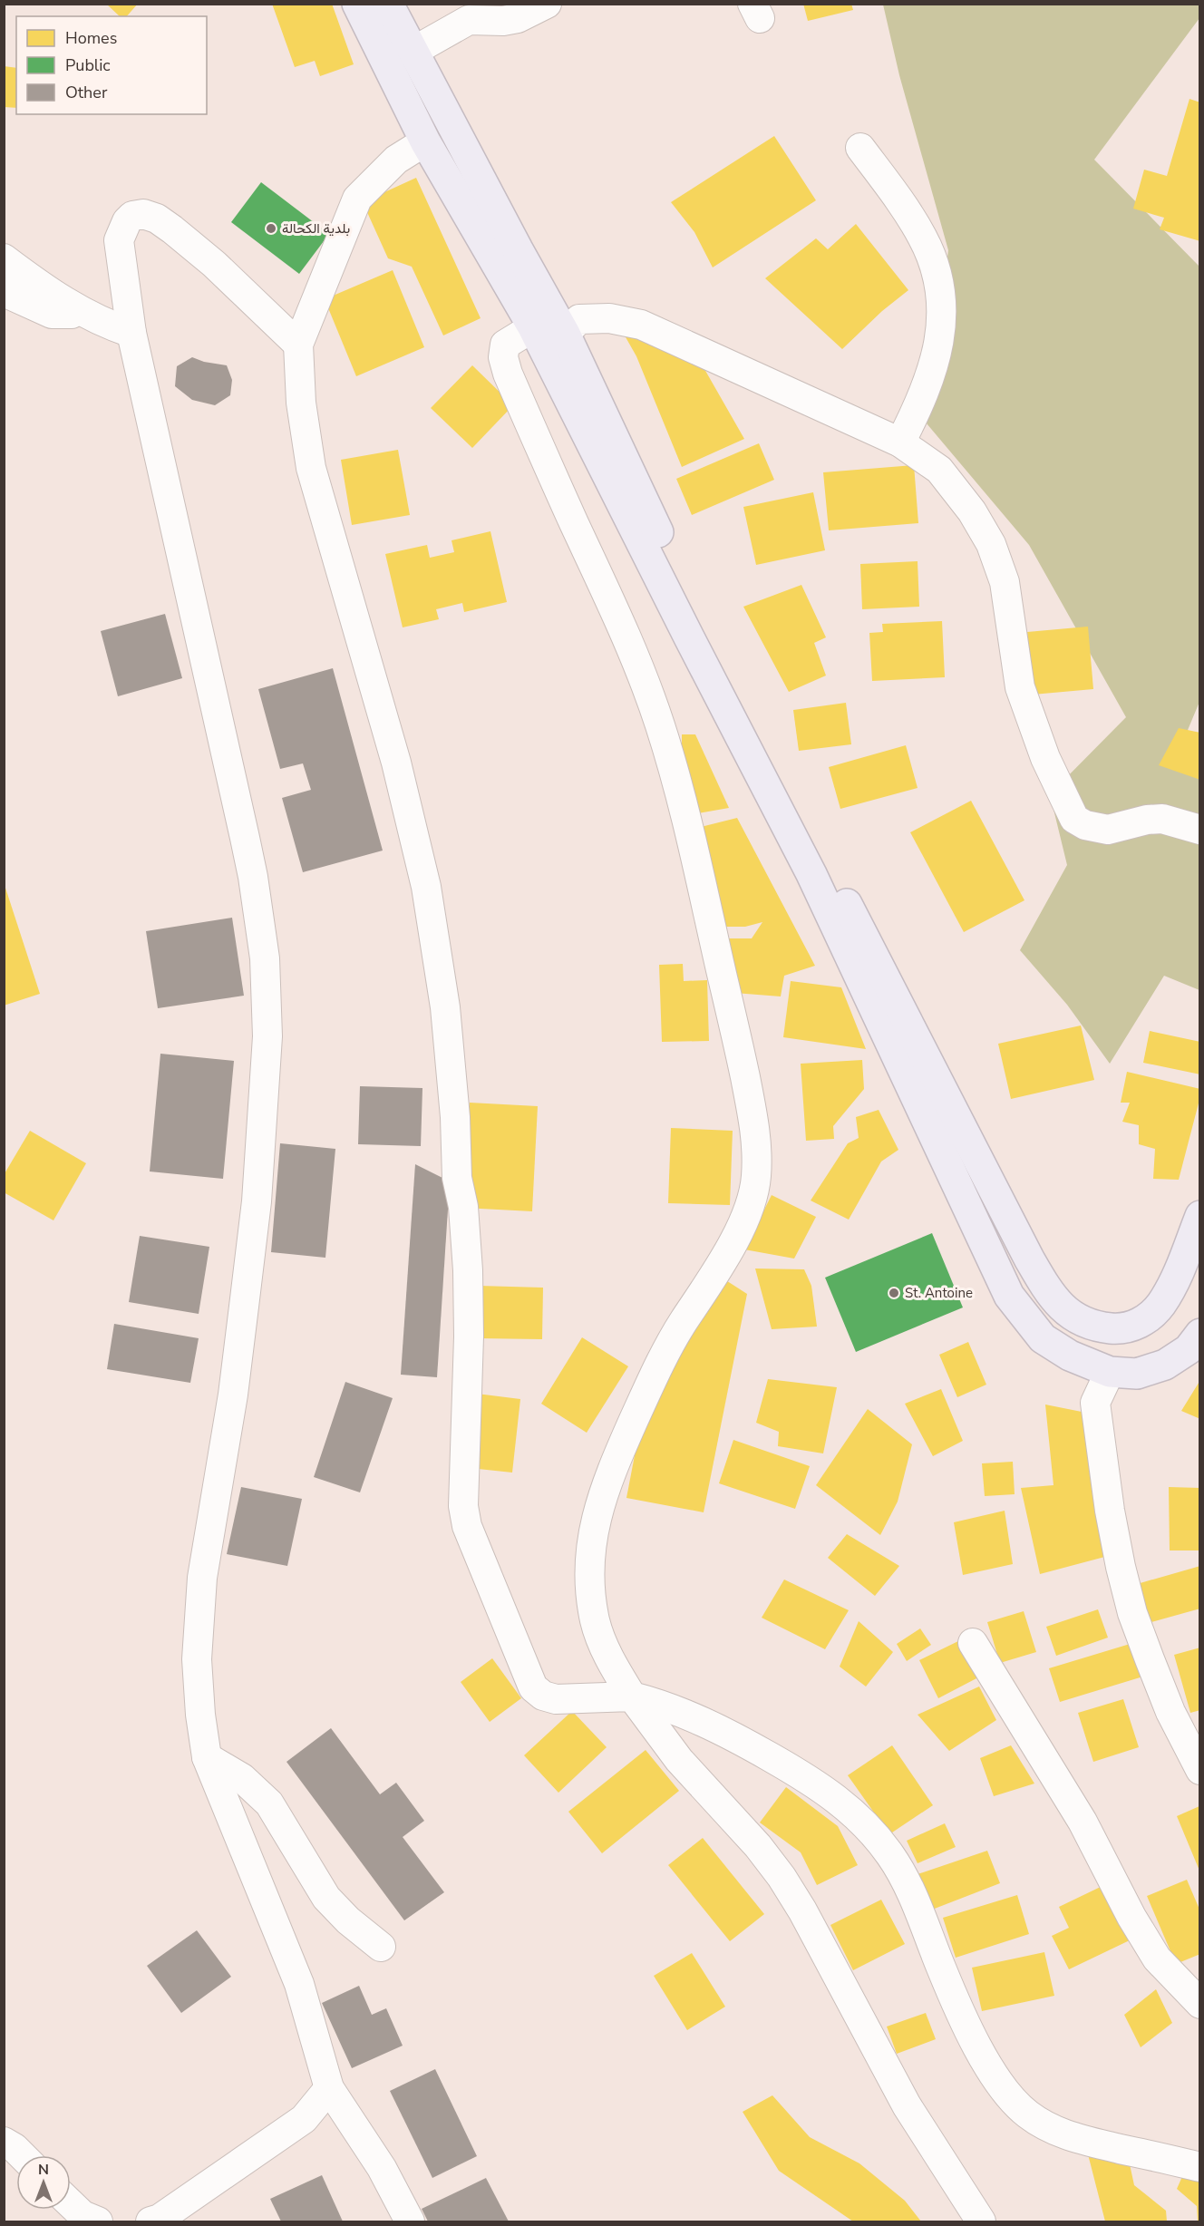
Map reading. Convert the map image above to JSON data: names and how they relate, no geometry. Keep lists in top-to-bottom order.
{
  "places": ["بلدية الكحالة", "St. Antoine"],
  "legend": ["Homes", "Public", "Other"],
  "north": "top"
}
